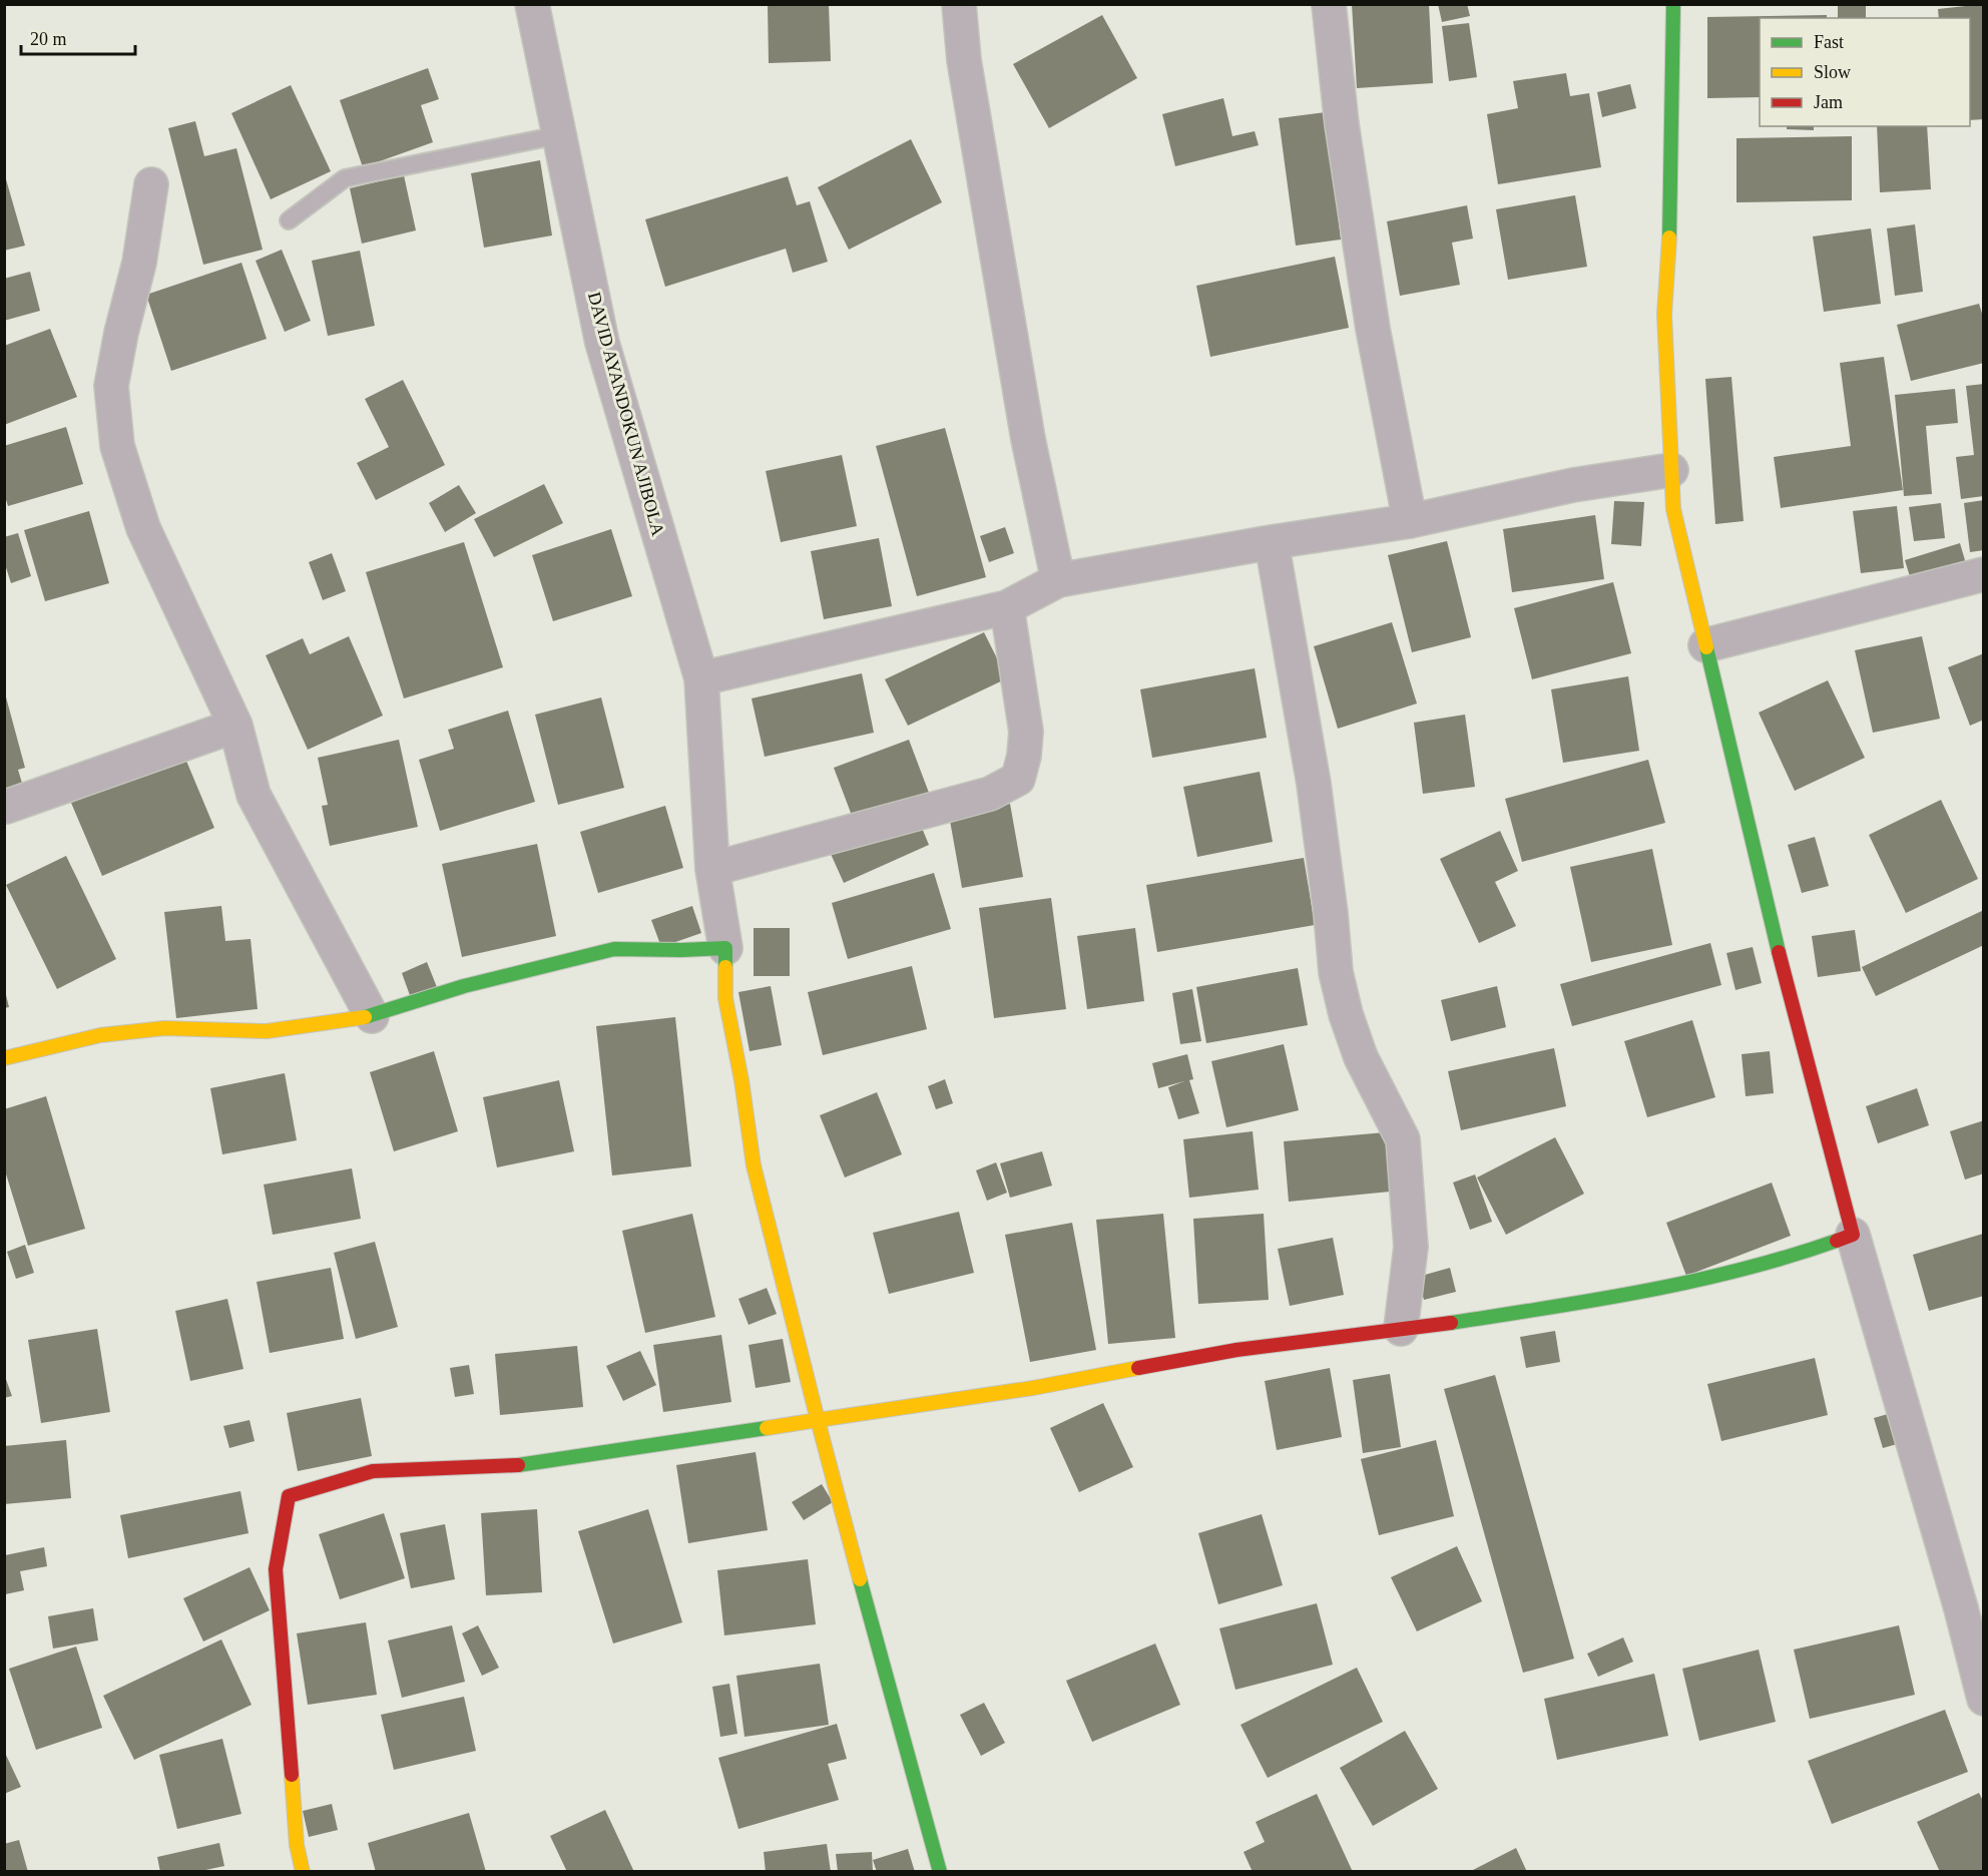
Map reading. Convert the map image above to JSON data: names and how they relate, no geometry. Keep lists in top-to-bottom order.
{
  "streets": {
    "street": ["DAVID AYANDOKUN AJIBOLA"]
  },
  "legend": ["Fast", "Slow", "Jam"],
  "scale_bar": "20 m"
}
